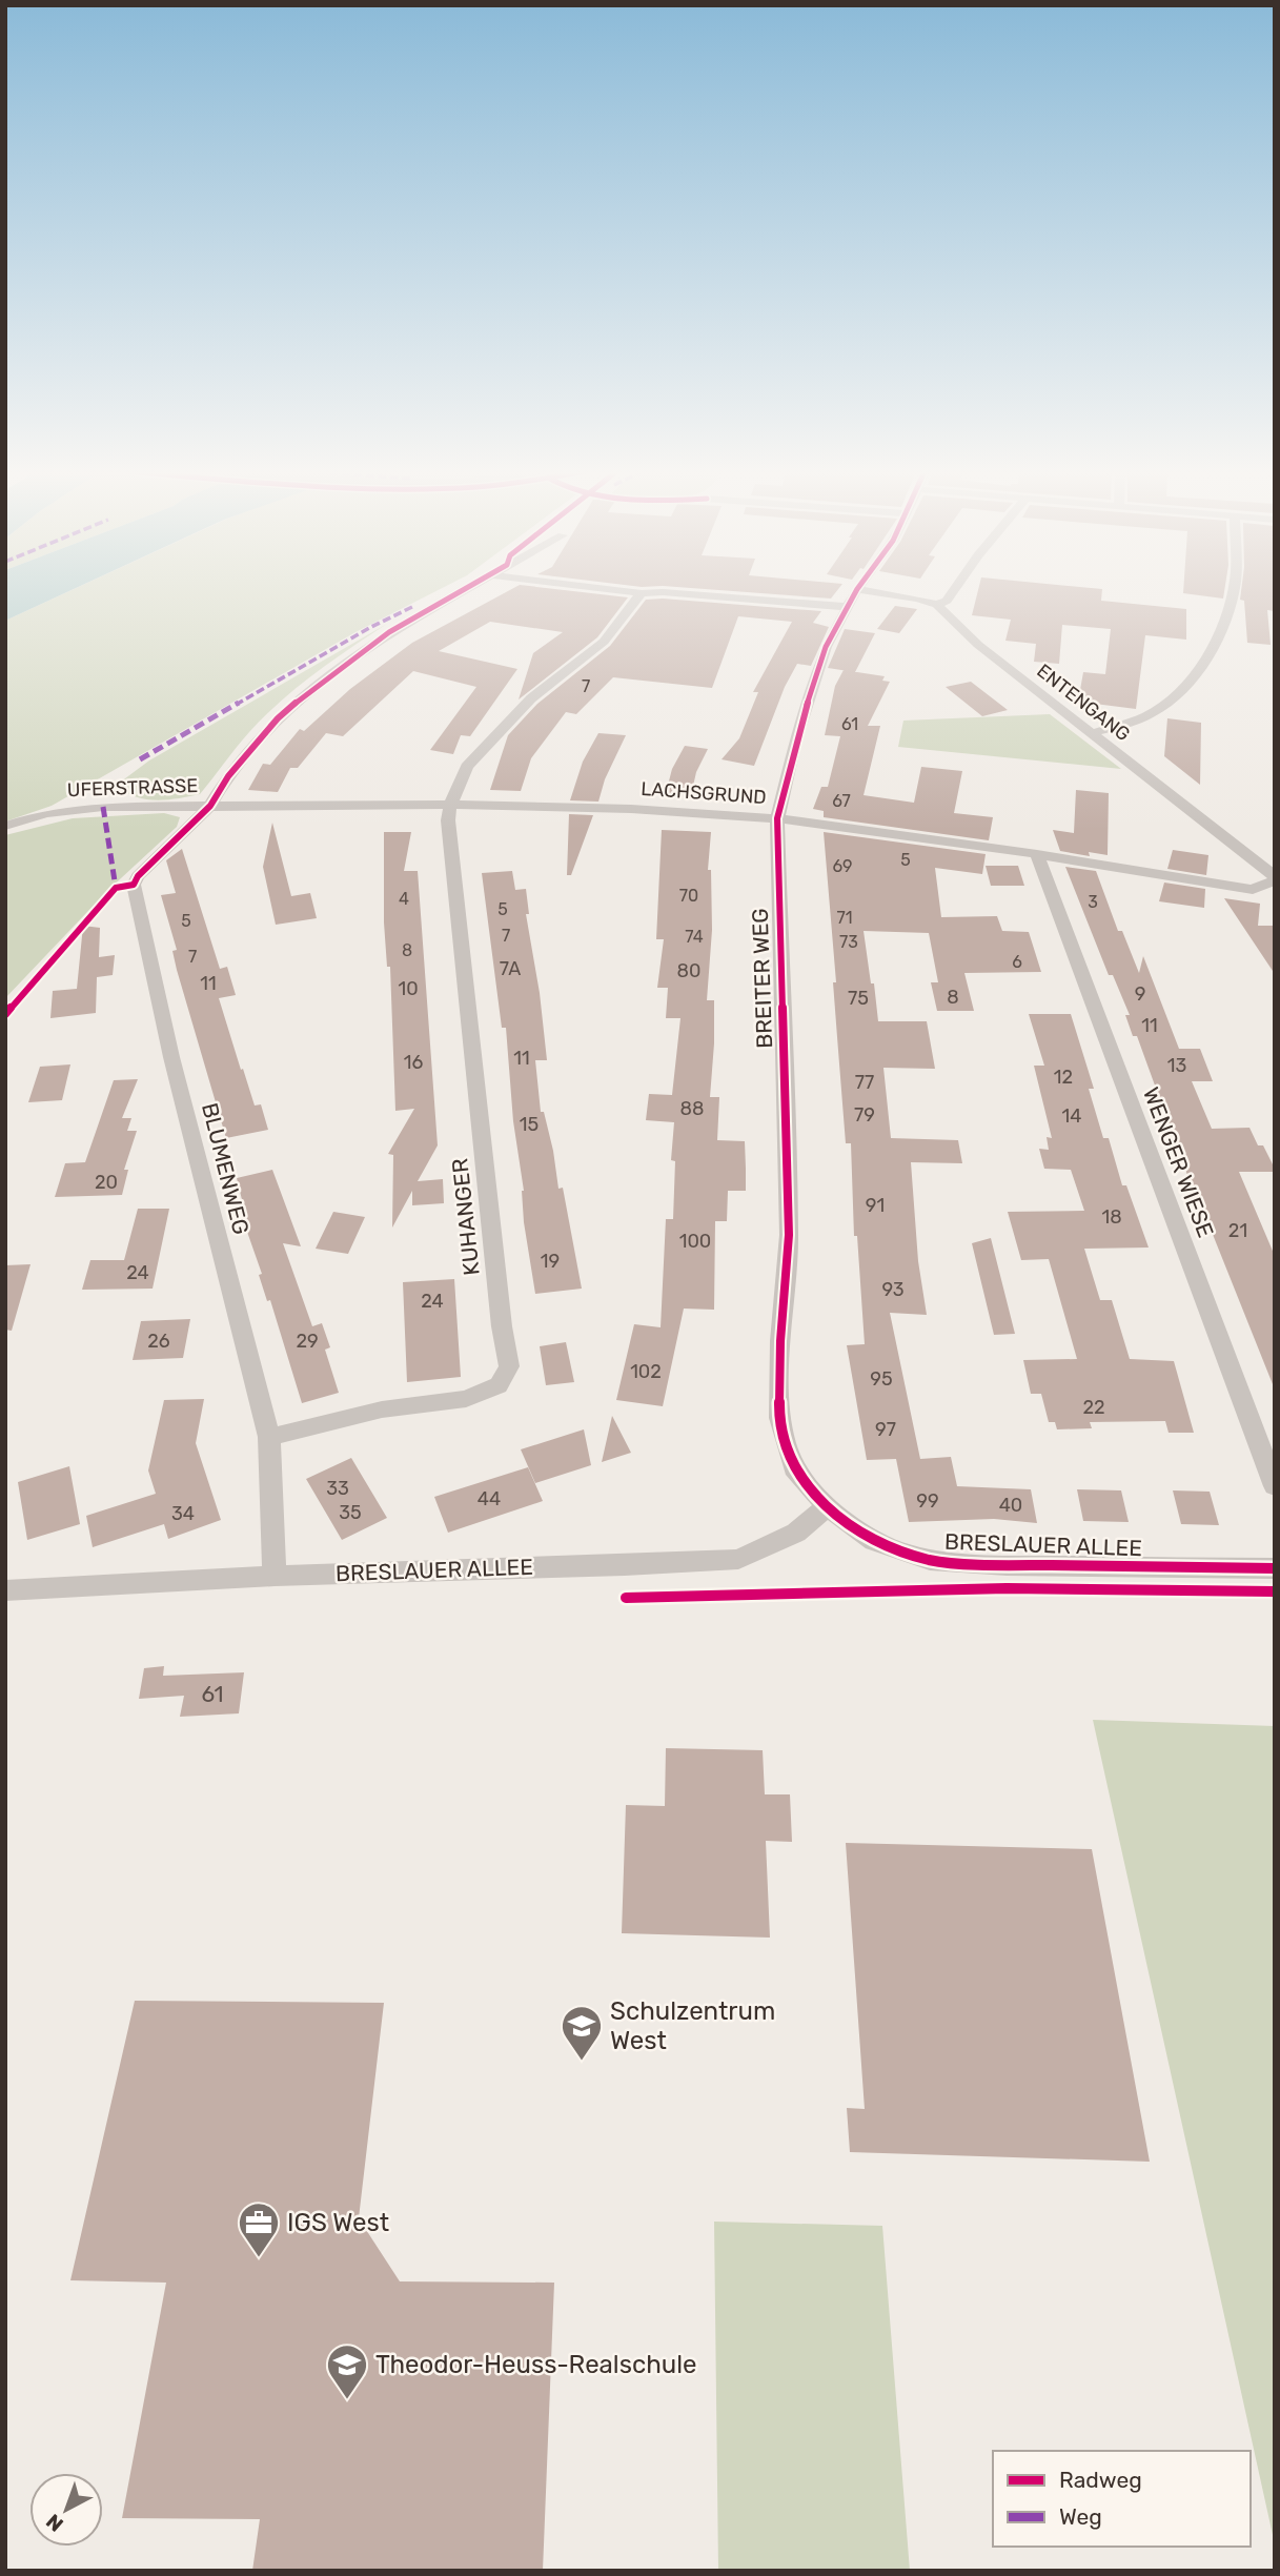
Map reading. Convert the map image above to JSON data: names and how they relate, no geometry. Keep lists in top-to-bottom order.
{
  "streets": {
    "street": [
      "ENTENGANG",
      "UFERSTRASSE",
      "LACHSGRUND",
      "BREITER WEG",
      "WENGER WIESE",
      "BLUMENWEG",
      "KUHANGER",
      "BRESLAUER ALLEE"
    ]
  },
  "crossings": [
    ["ENTENGANG", "LACHSGRUND"],
    ["UFERSTRASSE", "LACHSGRUND"],
    ["UFERSTRASSE", "BLUMENWEG"],
    ["LACHSGRUND", "BREITER WEG"],
    ["LACHSGRUND", "WENGER WIESE"],
    ["LACHSGRUND", "BLUMENWEG"],
    ["LACHSGRUND", "KUHANGER"],
    ["BREITER WEG", "BRESLAUER ALLEE"],
    ["BLUMENWEG", "KUHANGER"],
    ["BLUMENWEG", "BRESLAUER ALLEE"]
  ],
  "places": {
    "school or university": ["Schulzentrum West", "Theodor-Heuss-Realschule"],
    "office": ["IGS West"]
  },
  "house_numbers": [
    "7",
    "61",
    "67",
    "5",
    "69",
    "70",
    "4",
    "3",
    "5",
    "71",
    "5",
    "7",
    "74",
    "73",
    "8",
    "7",
    "6",
    "7A",
    "80",
    "11",
    "10",
    "9",
    "8",
    "75",
    "11",
    "11",
    "16",
    "13",
    "12",
    "77",
    "88",
    "79",
    "14",
    "15",
    "20",
    "91",
    "18",
    "21",
    "100",
    "19",
    "24",
    "93",
    "24",
    "26",
    "29",
    "102",
    "95",
    "22",
    "97",
    "33",
    "44",
    "99",
    "40",
    "35",
    "34",
    "61"
  ],
  "legend": ["Radweg", "Weg"],
  "north": "bottom left"
}
